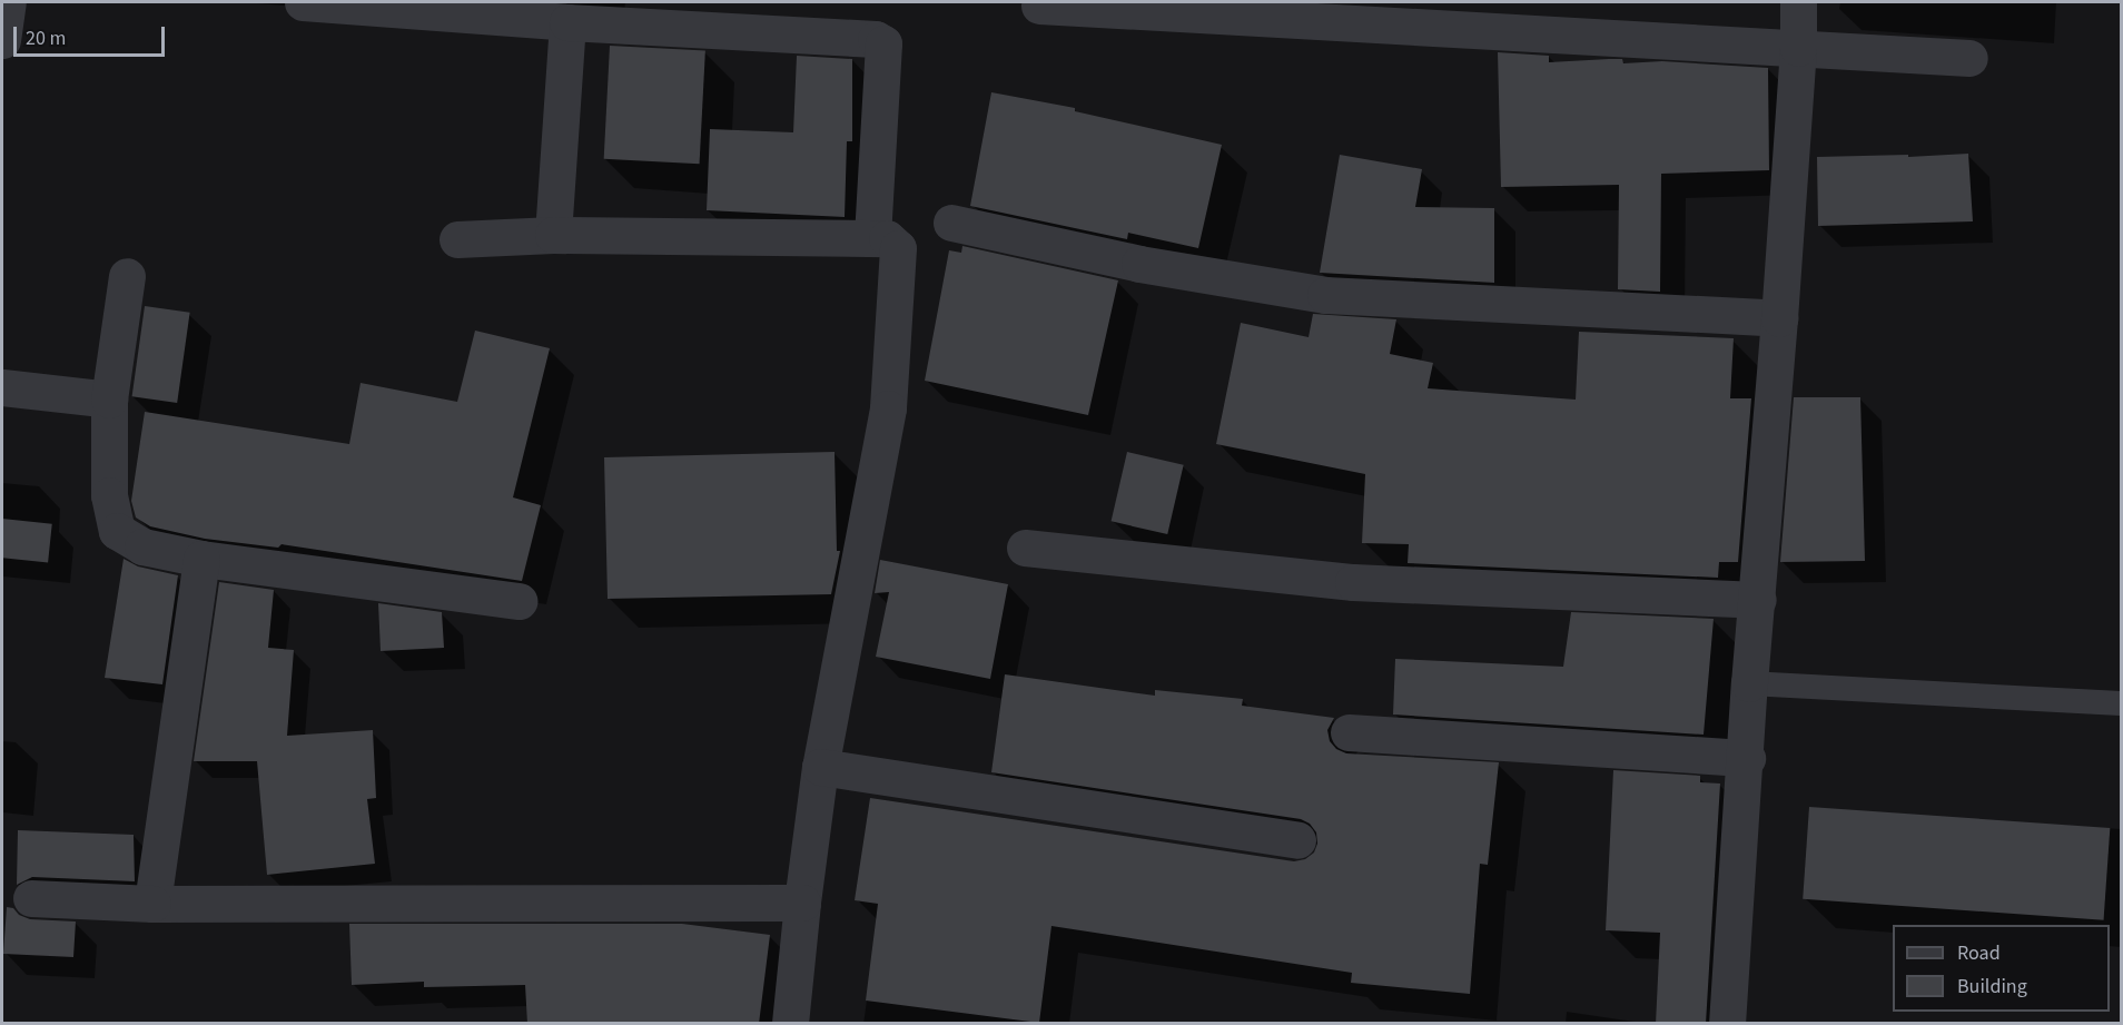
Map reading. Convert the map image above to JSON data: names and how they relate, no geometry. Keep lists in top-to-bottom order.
{
  "legend": ["Road", "Building"],
  "scale_bar": "20 m"
}
